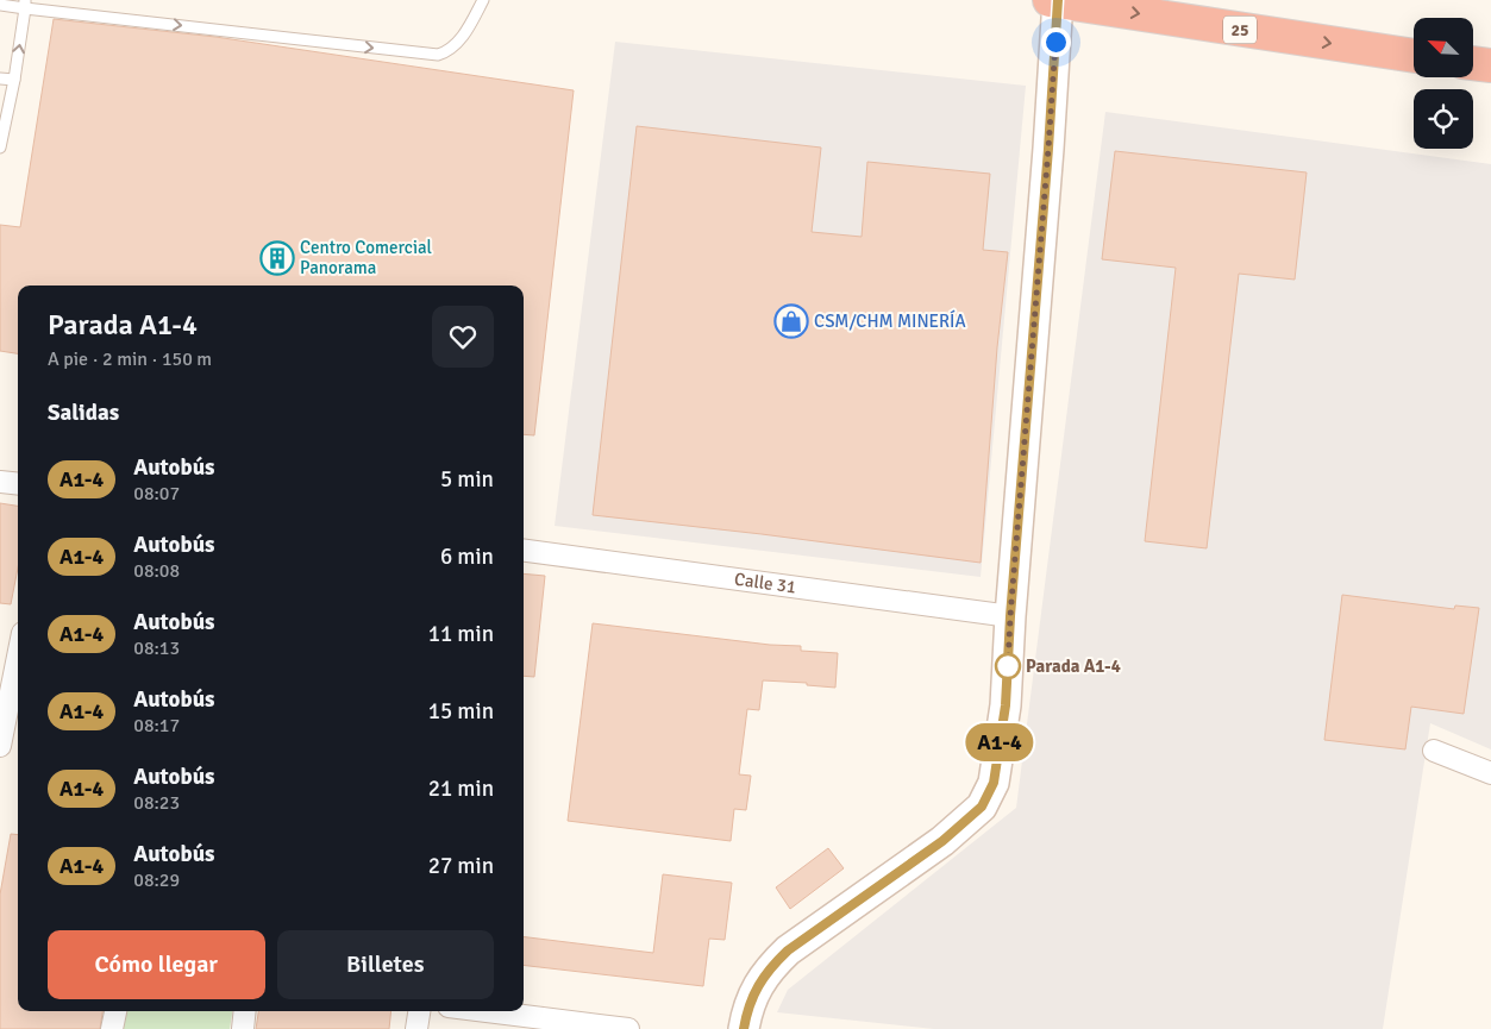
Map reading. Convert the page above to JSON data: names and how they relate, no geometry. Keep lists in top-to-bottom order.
{
  "streets": {
    "highway": ["25"],
    "street": ["Calle 31"]
  },
  "places": {
    "building": ["Centro Comercial Panorama"],
    "shop": ["CSM/CHM MINERÍA"],
    "other": ["Parada A1-4"]
  },
  "lines": ["bus line A1-4"],
  "north": "top left",
  "page": {
    "on_map": "A1-4",
    "heading": [
      ["Parada A1-4", "A pie · 2 min · 150 m"],
      "Salidas"
    ],
    "list": [
      {
        "mark": "A1-4",
        "name": "Autobús",
        "note": "08:07",
        "value": "5 min"
      },
      {
        "mark": "A1-4",
        "name": "Autobús",
        "note": "08:08",
        "value": "6 min"
      },
      {
        "mark": "A1-4",
        "name": "Autobús",
        "note": "08:13",
        "value": "11 min"
      },
      {
        "mark": "A1-4",
        "name": "Autobús",
        "note": "08:17",
        "value": "15 min"
      },
      {
        "mark": "A1-4",
        "name": "Autobús",
        "note": "08:23",
        "value": "21 min"
      },
      {
        "mark": "A1-4",
        "name": "Autobús",
        "note": "08:29",
        "value": "27 min"
      }
    ],
    "buttons": ["Cómo llegar", "Billetes"]
  }
}
